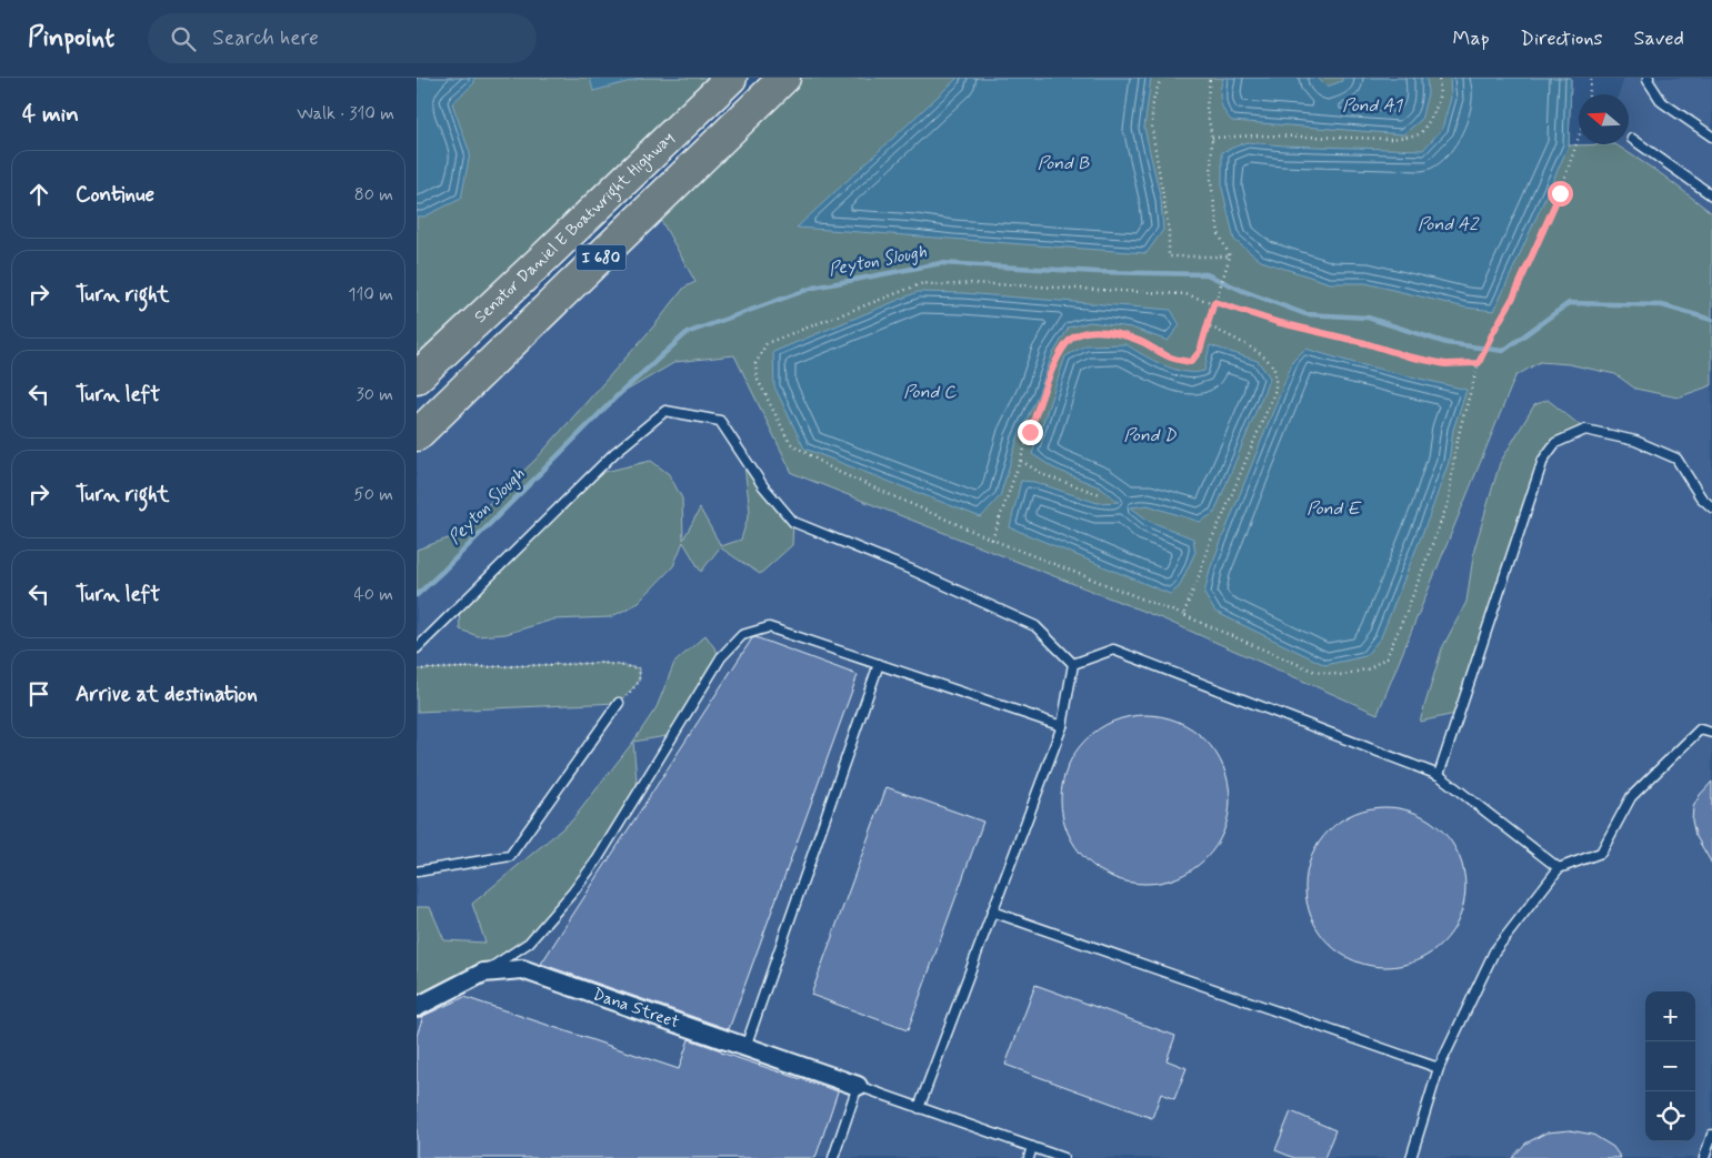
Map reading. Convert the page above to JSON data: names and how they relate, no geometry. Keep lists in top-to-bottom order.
{
  "streets": {
    "highway": ["Senator Daniel E Boatwright Highway", "I 680"],
    "street": ["Dana Street"]
  },
  "water": [
    "Pond A1",
    "Pond B",
    "Pond A2",
    "Peyton Slough",
    "Pond C",
    "Pond D",
    "Pond E"
  ],
  "north": "left",
  "page": {
    "header": "Pinpoint",
    "search": "Search here",
    "nav": ["Map", "Directions", "Saved"],
    "heading": ["4 min", "Walk · 310 m"],
    "list": [
      ["Continue", "80 m"],
      ["Turn right", "110 m"],
      ["Turn left", "30 m"],
      ["Turn right", "50 m"],
      ["Turn left", "40 m"],
      "Arrive at destination"
    ],
    "map_buttons": ["+", "−"]
  }
}
